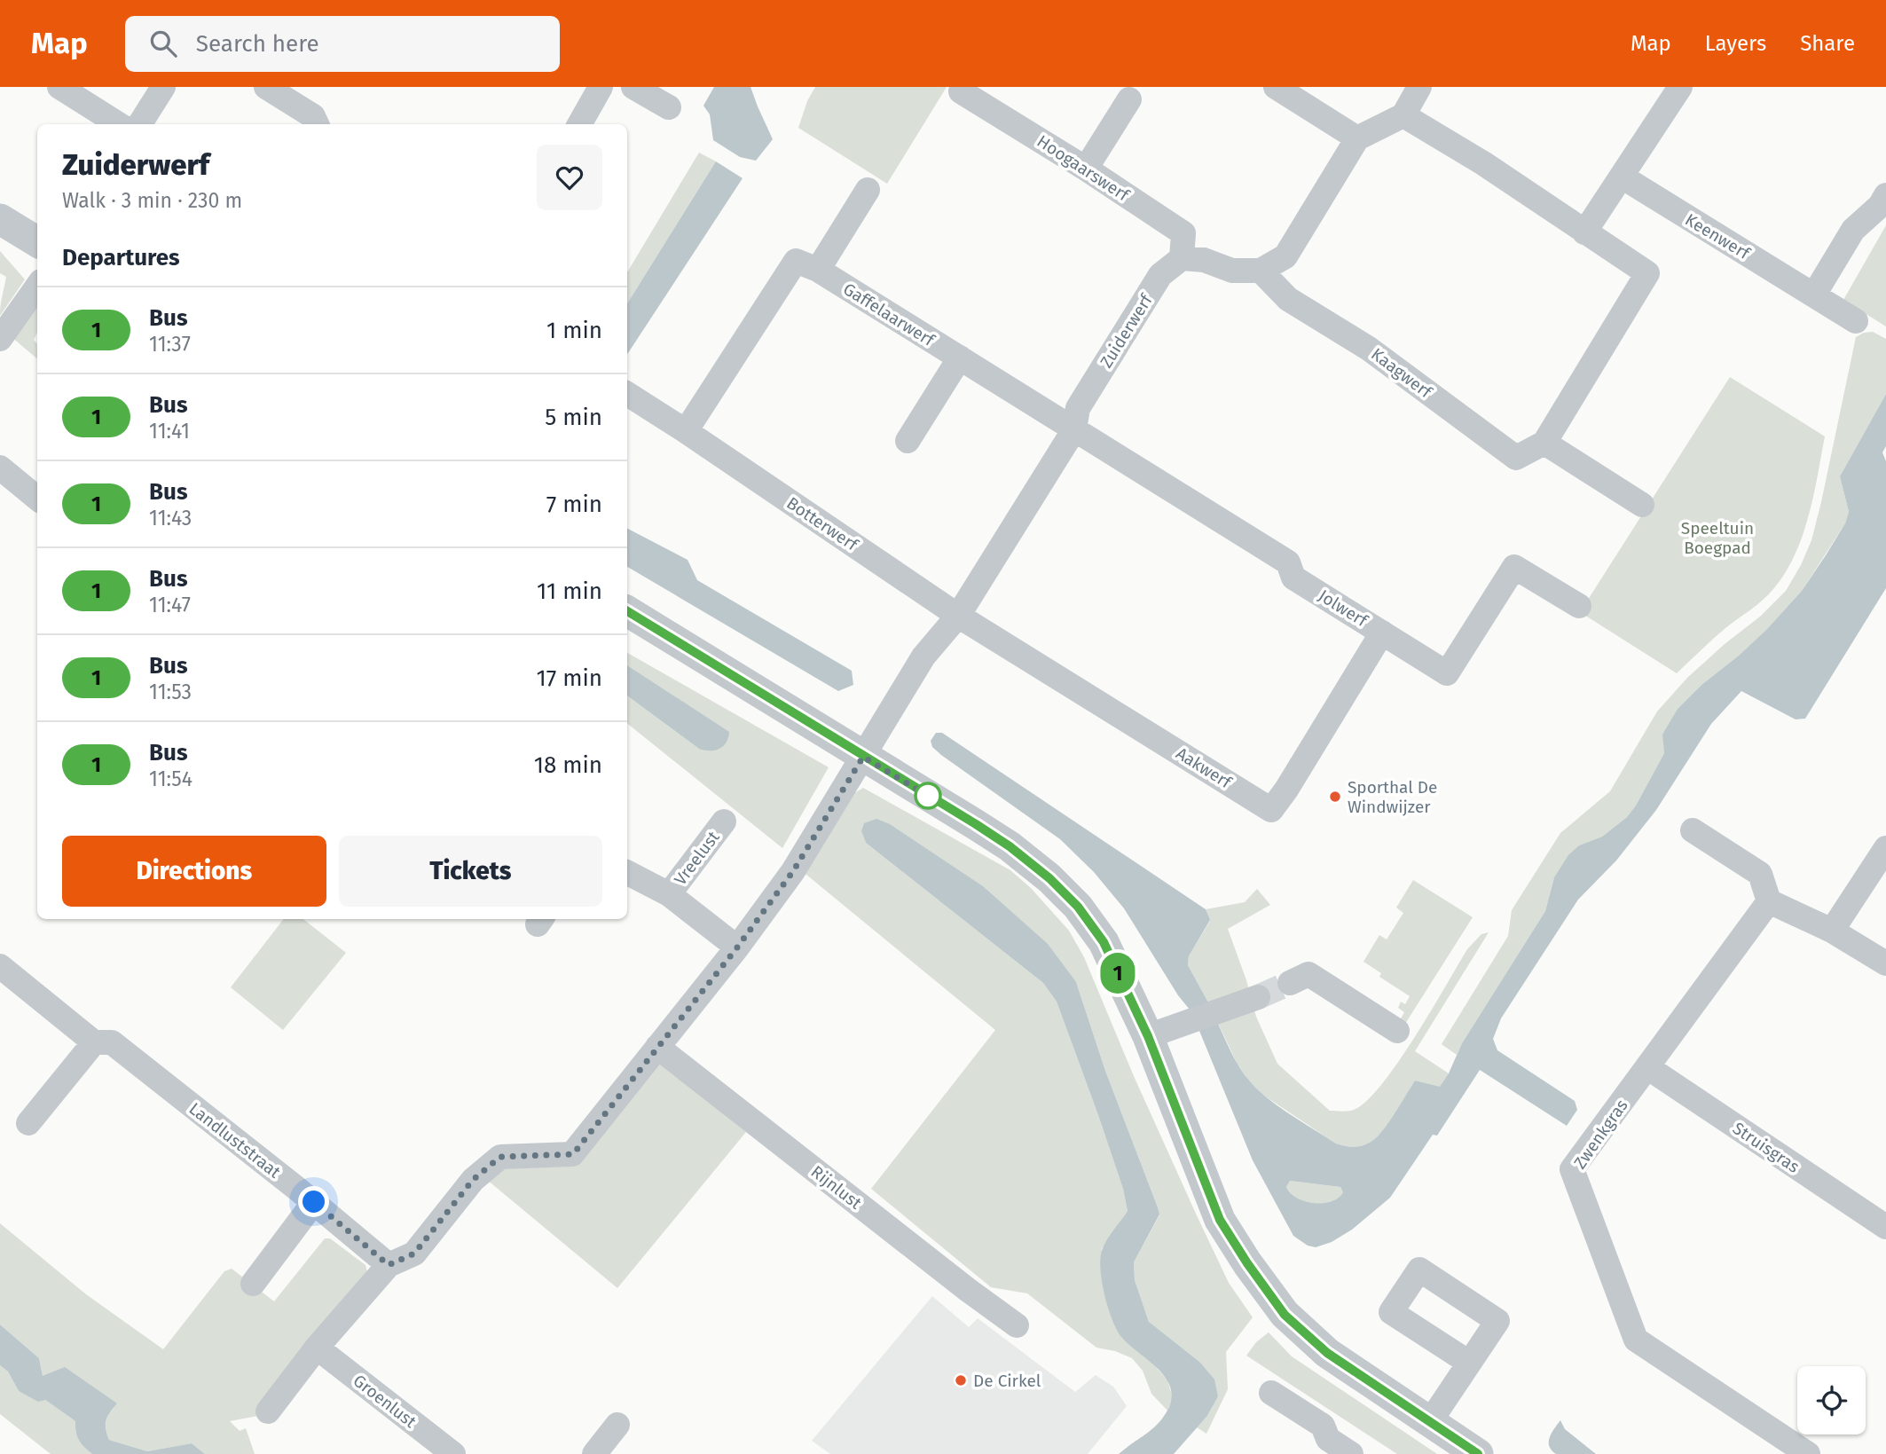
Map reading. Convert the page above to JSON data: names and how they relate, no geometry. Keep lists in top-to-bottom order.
{
  "streets": {
    "street": [
      "Hoogaarswerf",
      "Keenwerf",
      "Gaffelaarwerf",
      "Zuiderwerf",
      "Kaagwerf",
      "Botterwerf",
      "Jolwerf",
      "Aakwerf",
      "Vreelust",
      "Zwenkgras",
      "Landluststraat",
      "Struisgras",
      "Rijnlust",
      "Groenlust"
    ]
  },
  "crossings": [
    ["Hoogaarswerf", "Zuiderwerf"],
    ["Gaffelaarwerf", "Zuiderwerf"],
    ["Gaffelaarwerf", "Jolwerf"],
    ["Zuiderwerf", "Botterwerf"],
    ["Zuiderwerf", "Jolwerf"],
    ["Zuiderwerf", "Aakwerf"],
    ["Botterwerf", "Aakwerf"],
    ["Jolwerf", "Aakwerf"],
    ["Zwenkgras", "Struisgras"]
  ],
  "parks": ["Speeltuin Boegpad"],
  "places": ["Sporthal De Windwijzer", "De Cirkel"],
  "lines": ["bus line 1"],
  "page": {
    "header": "Map",
    "search": "Search here",
    "nav": ["Map", "Layers", "Share"],
    "on_map": "1",
    "heading": [
      ["Zuiderwerf", "Walk · 3 min · 230 m"],
      "Departures"
    ],
    "list": [
      {
        "mark": "1",
        "name": "Bus",
        "note": "11:37",
        "value": "1 min"
      },
      {
        "mark": "1",
        "name": "Bus",
        "note": "11:41",
        "value": "5 min"
      },
      {
        "mark": "1",
        "name": "Bus",
        "note": "11:43",
        "value": "7 min"
      },
      {
        "mark": "1",
        "name": "Bus",
        "note": "11:47",
        "value": "11 min"
      },
      {
        "mark": "1",
        "name": "Bus",
        "note": "11:53",
        "value": "17 min"
      },
      {
        "mark": "1",
        "name": "Bus",
        "note": "11:54",
        "value": "18 min"
      }
    ],
    "buttons": ["Directions", "Tickets"]
  }
}
